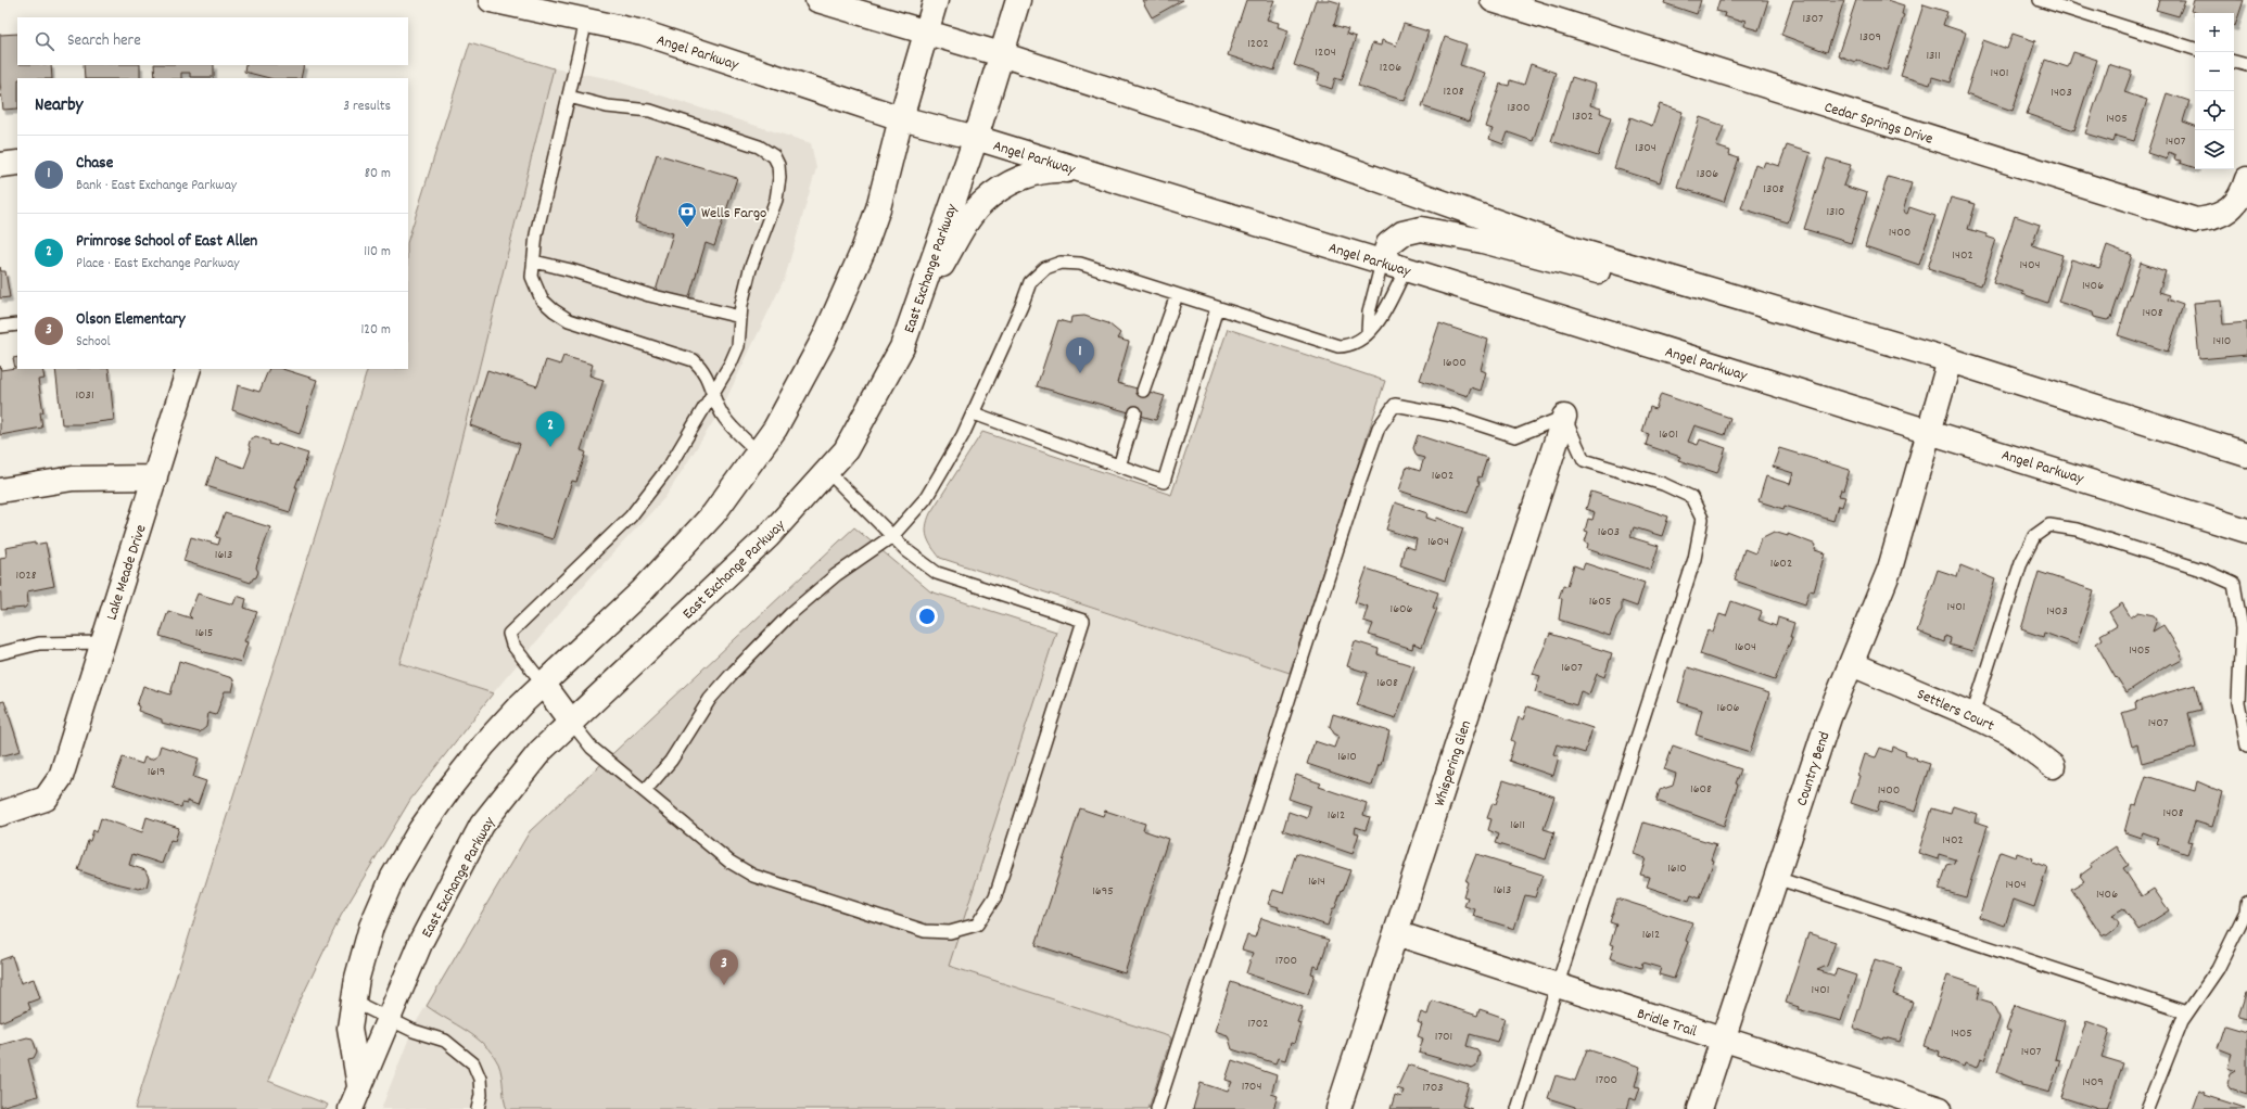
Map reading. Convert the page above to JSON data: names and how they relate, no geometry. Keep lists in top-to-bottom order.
{
  "streets": {
    "street": [
      "Angel Parkway",
      "Cedar Springs Drive",
      "East Exchange Parkway",
      "Lake Meade Drive",
      "Settlers Court",
      "Whispering Glen",
      "Country Bend",
      "Bridle Trail"
    ]
  },
  "crossings": [
    ["Angel Parkway", "East Exchange Parkway"],
    ["Angel Parkway", "Country Bend"],
    ["Settlers Court", "Country Bend"],
    ["Whispering Glen", "Bridle Trail"],
    ["Country Bend", "Bridle Trail"]
  ],
  "places": {
    "bank": ["Wells Fargo"]
  },
  "house_numbers": [
    "1307",
    "1309",
    "1202",
    "1204",
    "1311",
    "1206",
    "1401",
    "1208",
    "1403",
    "1300",
    "1302",
    "1405",
    "1407",
    "1304",
    "1306",
    "1308",
    "1310",
    "1400",
    "1402",
    "1404",
    "1406",
    "1408",
    "1410",
    "1600",
    "1031",
    "1601",
    "1602",
    "1603",
    "1604",
    "1613",
    "1602",
    "1028",
    "1605",
    "1401",
    "1606",
    "1403",
    "1615",
    "1604",
    "1405",
    "1607",
    "1608",
    "1606",
    "1407",
    "1610",
    "1619",
    "1608",
    "1400",
    "1408",
    "1612",
    "1611",
    "1402",
    "1610",
    "1614",
    "1404",
    "1613",
    "1695",
    "1406",
    "1612",
    "1700",
    "1401",
    "1702",
    "1405",
    "1701",
    "1407",
    "1700",
    "1409",
    "1704",
    "1703"
  ],
  "page": {
    "map_buttons": ["+", "−"],
    "search": "Search here",
    "heading": ["Nearby", "3 results"],
    "list": [
      {
        "mark": "1",
        "name": "Chase",
        "note": "Bank · East Exchange Parkway",
        "value": "80 m"
      },
      {
        "mark": "2",
        "name": "Primrose School of East Allen",
        "note": "Place · East Exchange Parkway",
        "value": "110 m"
      },
      {
        "mark": "3",
        "name": "Olson Elementary",
        "note": "School",
        "value": "120 m"
      }
    ],
    "pins": ["1", "2", "3"]
  }
}
